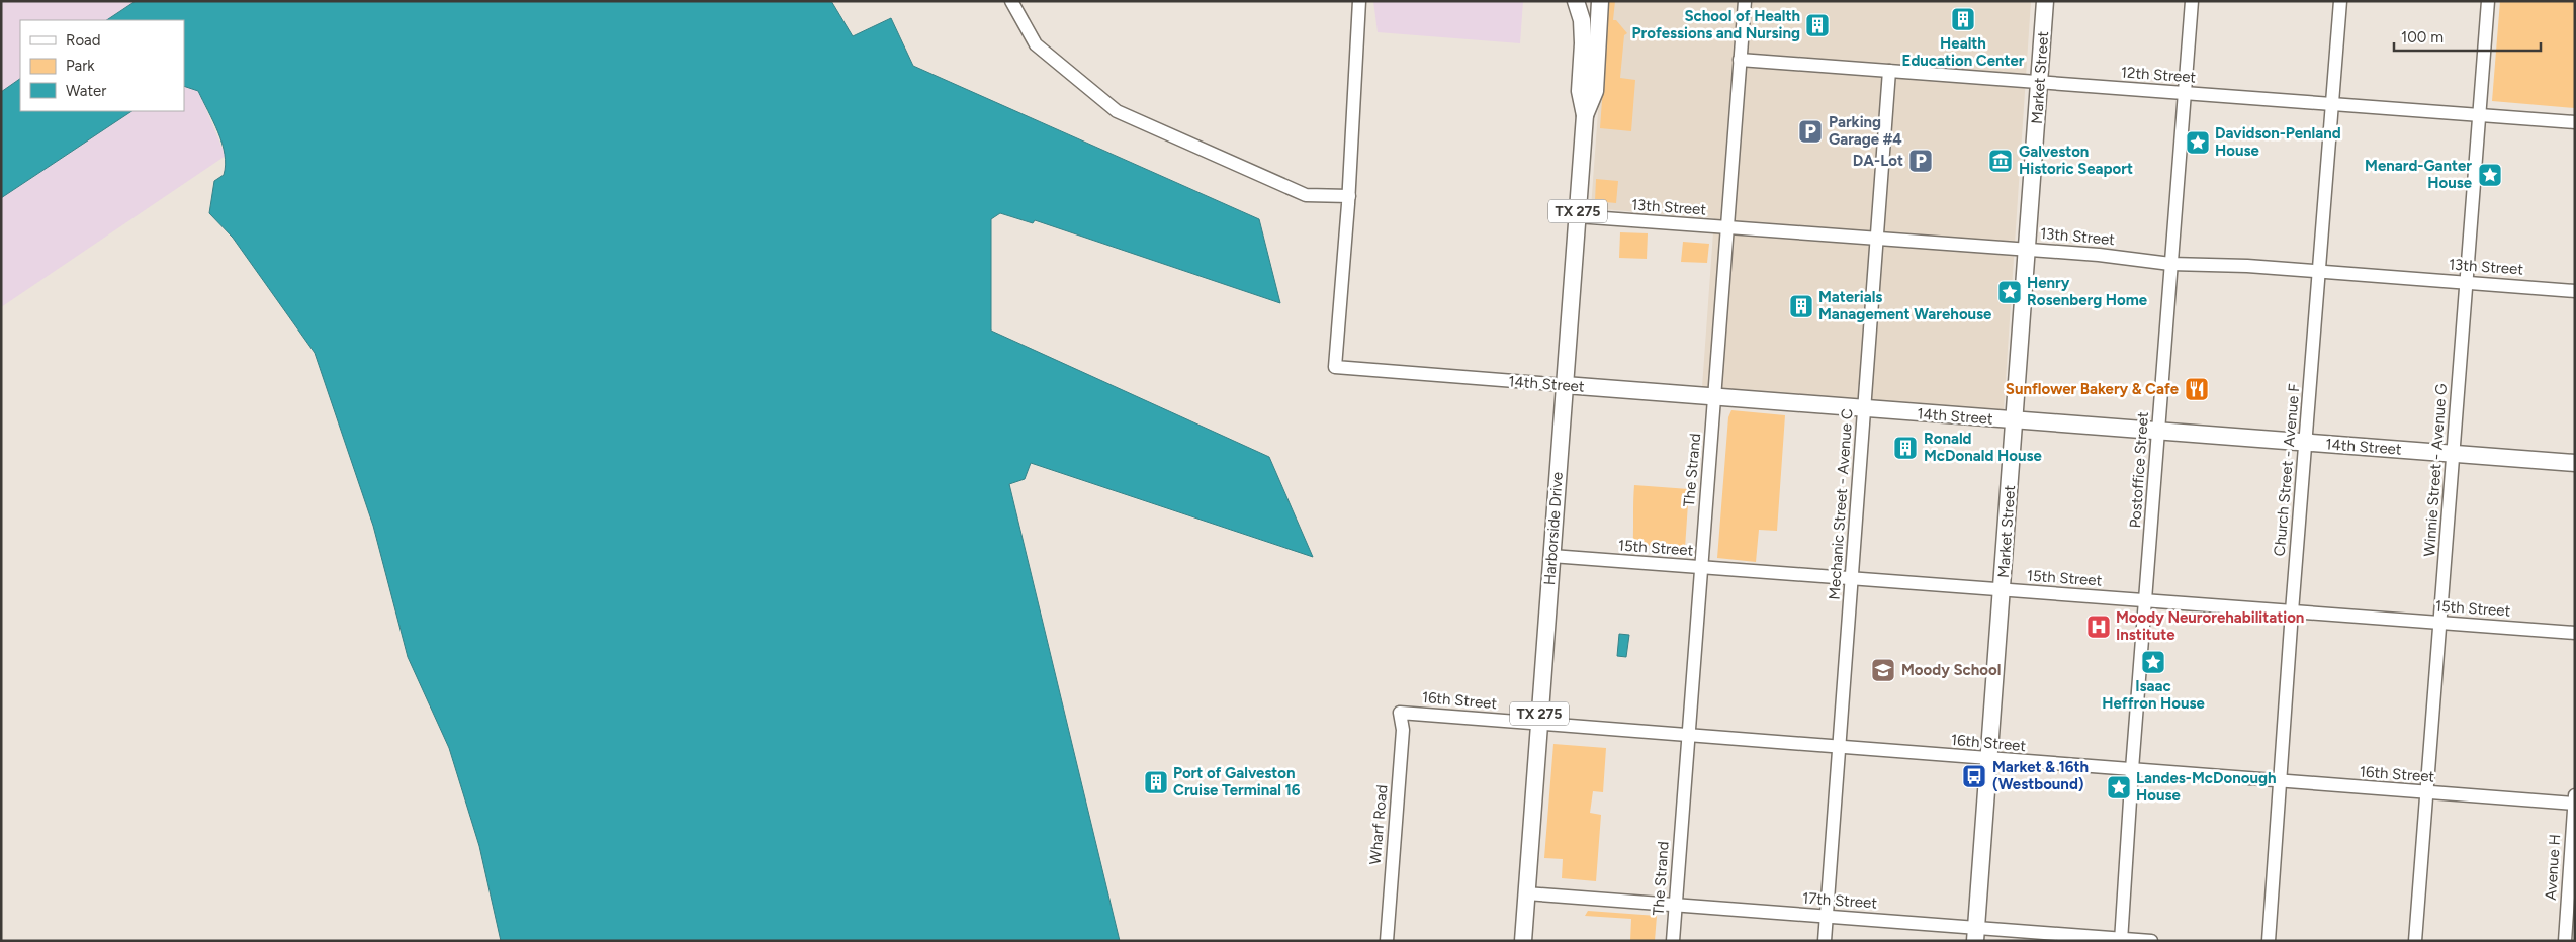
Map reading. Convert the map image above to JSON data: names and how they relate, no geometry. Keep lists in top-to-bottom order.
{
  "streets": {
    "main road": [
      "Market Street",
      "TX 275",
      "14th Street",
      "Harborside Drive"
    ],
    "street": [
      "12th Street",
      "13th Street",
      "The Strand",
      "Postoffice Street",
      "Church Street - Avenue F",
      "Winnie Street - Avenue G",
      "Mechanic Street - Avenue C",
      "15th Street",
      "16th Street",
      "Wharf Road",
      "Avenue H",
      "17th Street"
    ]
  },
  "crossings": [
    ["12th Street", "Market Street"],
    ["12th Street", "The Strand"],
    ["12th Street", "Postoffice Street"],
    ["12th Street", "Church Street - Avenue F"],
    ["12th Street", "Winnie Street - Avenue G"],
    ["12th Street", "Mechanic Street - Avenue C"],
    ["Market Street", "13th Street"],
    ["Market Street", "14th Street"],
    ["Market Street", "15th Street"],
    ["Market Street", "16th Street"],
    ["Market Street", "17th Street"],
    ["13th Street", "The Strand"],
    ["13th Street", "Postoffice Street"],
    ["13th Street", "Church Street - Avenue F"],
    ["13th Street", "Winnie Street - Avenue G"],
    ["13th Street", "Mechanic Street - Avenue C"],
    ["13th Street", "Harborside Drive"],
    ["14th Street", "The Strand"],
    ["14th Street", "Postoffice Street"],
    ["14th Street", "Church Street - Avenue F"],
    ["14th Street", "Winnie Street - Avenue G"],
    ["14th Street", "Mechanic Street - Avenue C"],
    ["14th Street", "Harborside Drive"],
    ["The Strand", "15th Street"],
    ["The Strand", "16th Street"],
    ["The Strand", "17th Street"],
    ["Postoffice Street", "15th Street"],
    ["Postoffice Street", "16th Street"],
    ["Postoffice Street", "17th Street"],
    ["Church Street - Avenue F", "15th Street"],
    ["Church Street - Avenue F", "16th Street"],
    ["Winnie Street - Avenue G", "15th Street"],
    ["Winnie Street - Avenue G", "16th Street"],
    ["Mechanic Street - Avenue C", "15th Street"],
    ["Mechanic Street - Avenue C", "16th Street"],
    ["Mechanic Street - Avenue C", "17th Street"],
    ["Harborside Drive", "15th Street"],
    ["Harborside Drive", "16th Street"],
    ["Harborside Drive", "17th Street"],
    ["16th Street", "Wharf Road"],
    ["16th Street", "Avenue H"]
  ],
  "places": {
    "building": [
      "Health Education Center",
      "School of Health Professions and Nursing",
      "Materials Management Warehouse",
      "Ronald McDonald House",
      "Port of Galveston Cruise Terminal 16"
    ],
    "parking": ["Parking Garage #4", "DA-Lot"],
    "place": [
      "Davidson-Penland House",
      "Menard-Ganter House",
      "Henry Rosenberg Home",
      "Isaac Heffron House",
      "Landes-McDonough House"
    ],
    "museum": ["Galveston Historic Seaport"],
    "restaurant": ["Sunflower Bakery & Cafe"],
    "hospital": ["Moody Neurorehabilitation Institute"],
    "school or university": ["Moody School"],
    "bus stop": ["Market & 16th (Westbound)"]
  },
  "legend": ["Road", "Park", "Water"],
  "scale_bar": "100 m"
}
